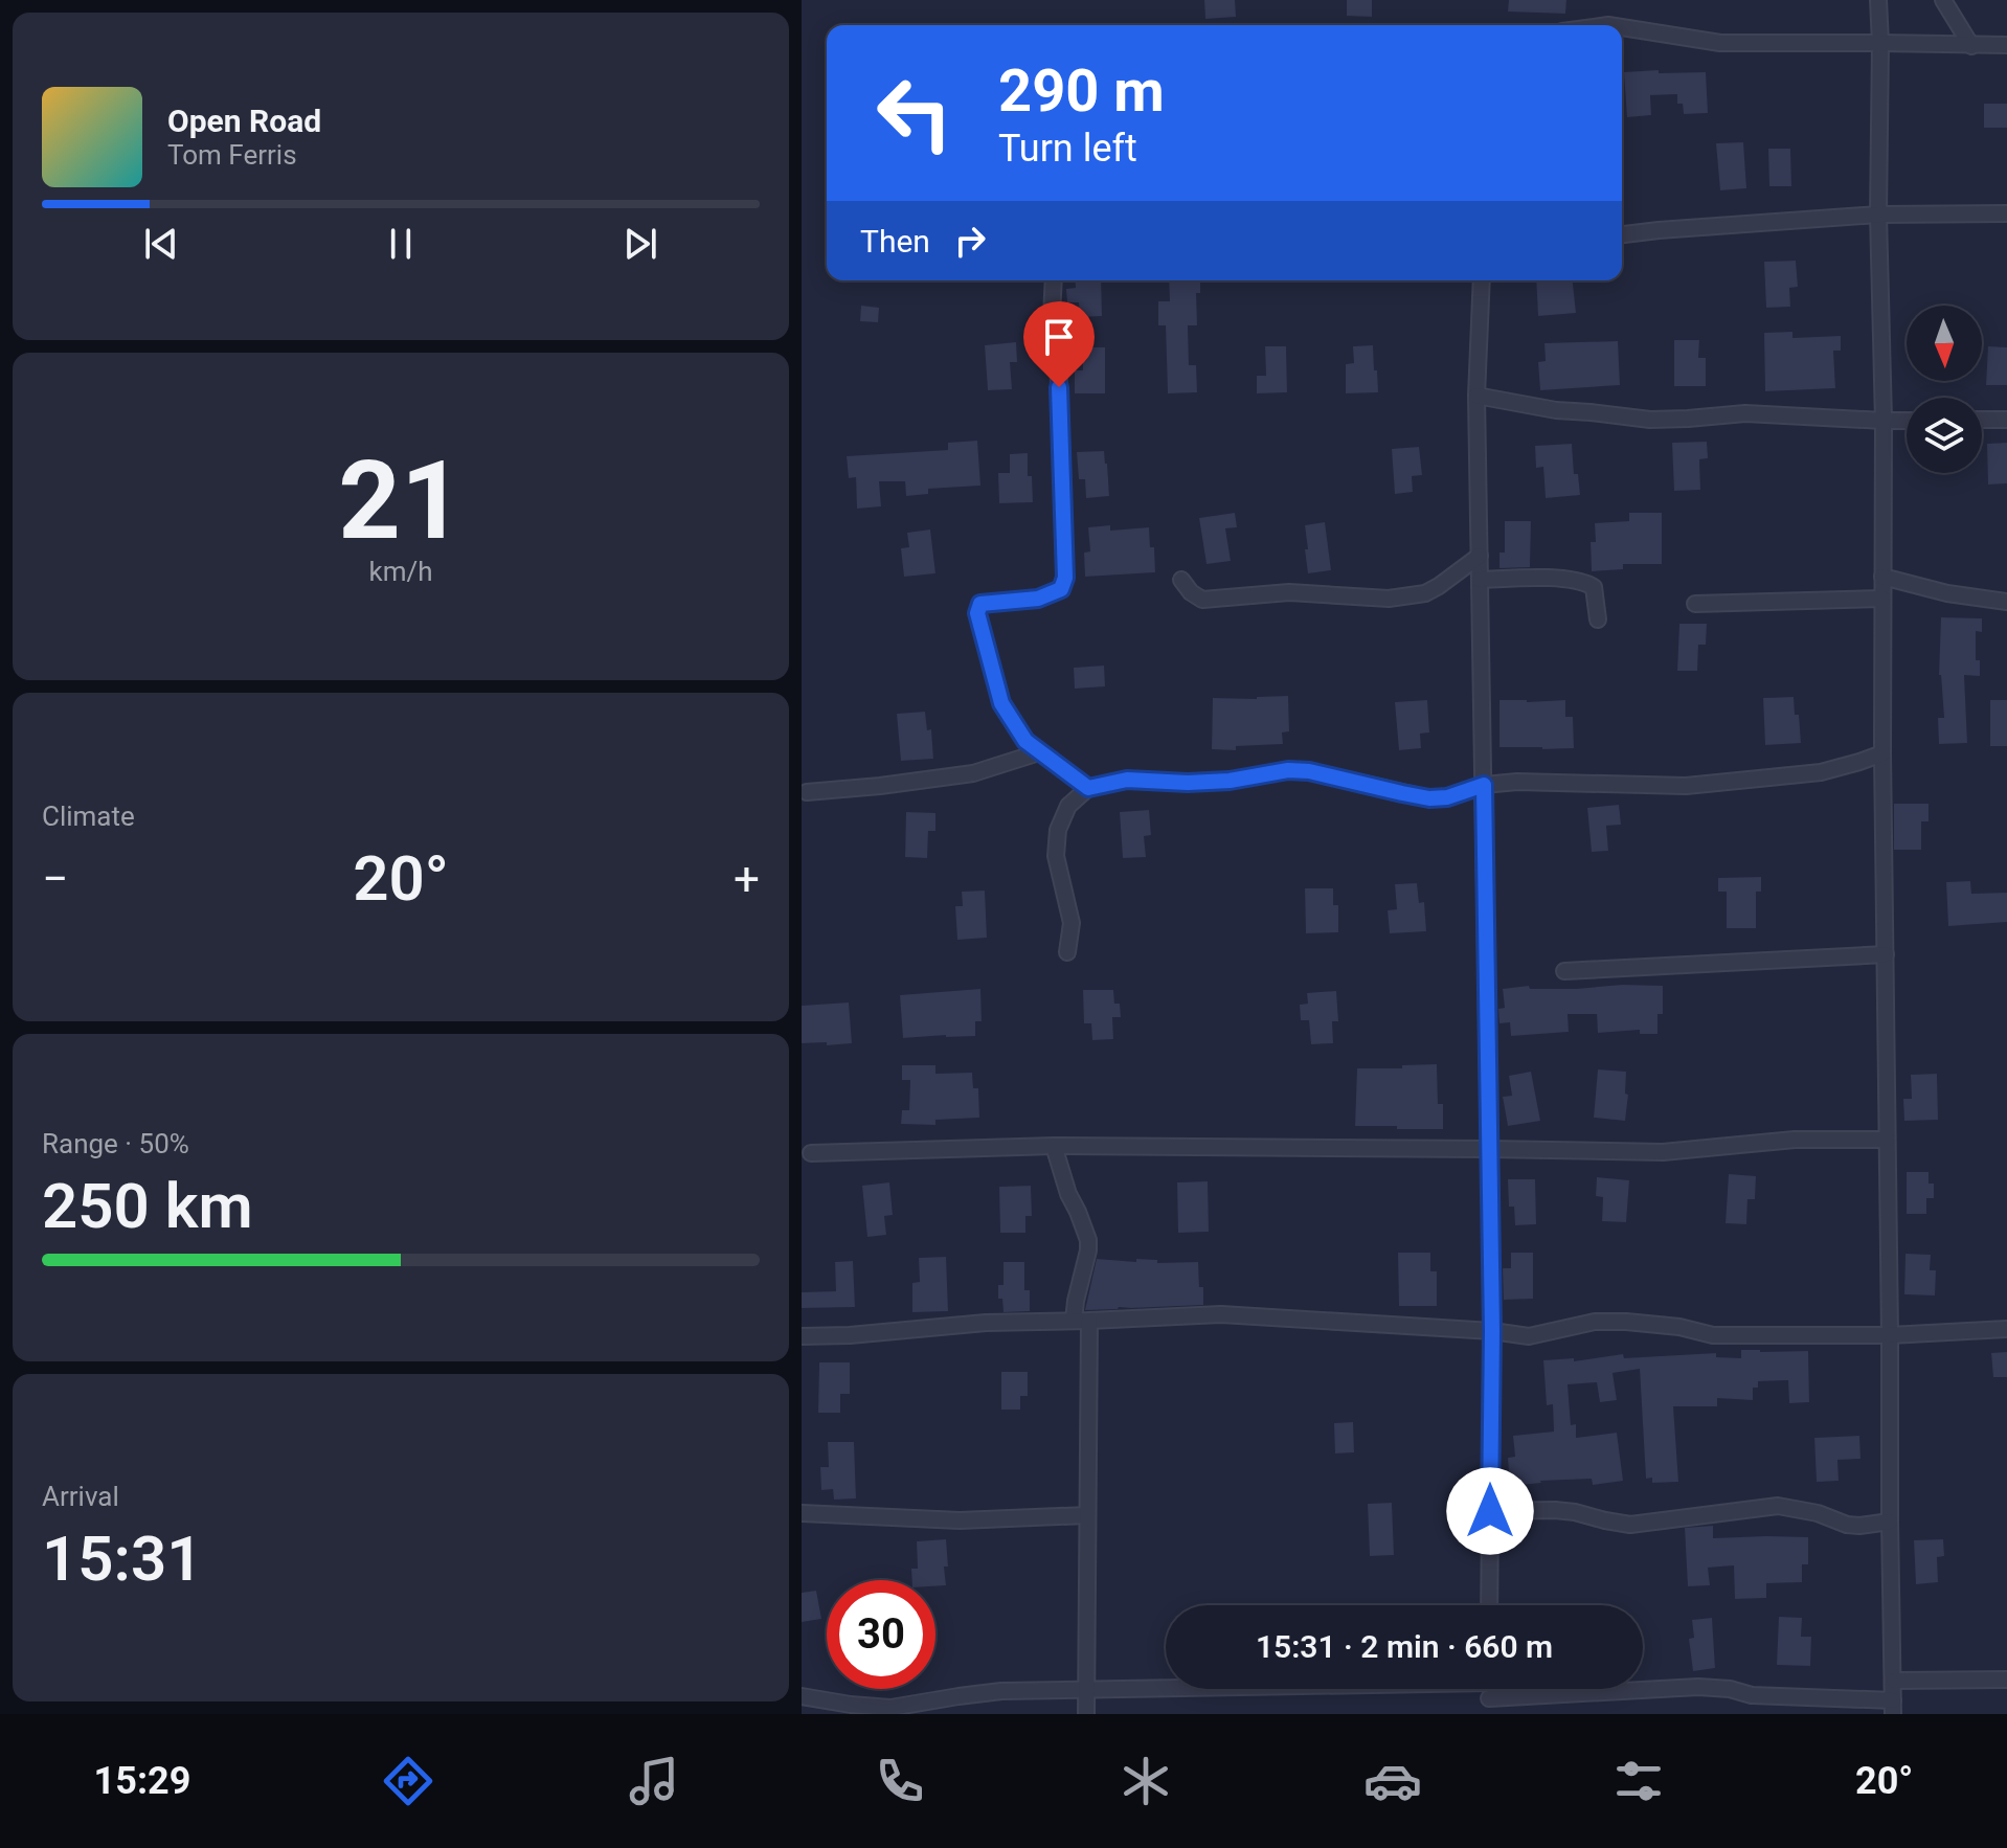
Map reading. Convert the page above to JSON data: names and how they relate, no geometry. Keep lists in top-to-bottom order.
{
  "north": "bottom",
  "page": {
    "turn": ["290 m", "Turn left"],
    "song": ["Open Road", "Tom Ferris"],
    "then": "Then",
    "tile": [
      ["21", "km/h"],
      "Climate",
      ["Range · 50%", "250 km"],
      ["Arrival", "15:31"]
    ],
    "heat": ["−", "20°", "+"],
    "limit": "30",
    "trip": "15:31 · 2 min · 660 m",
    "tabs": ["15:29", "20°"]
  }
}
